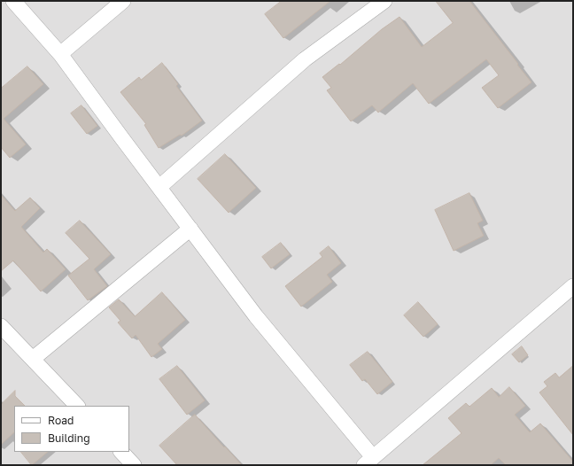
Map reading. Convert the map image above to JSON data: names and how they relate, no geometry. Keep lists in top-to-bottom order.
{
  "legend": ["Road", "Building"]
}
